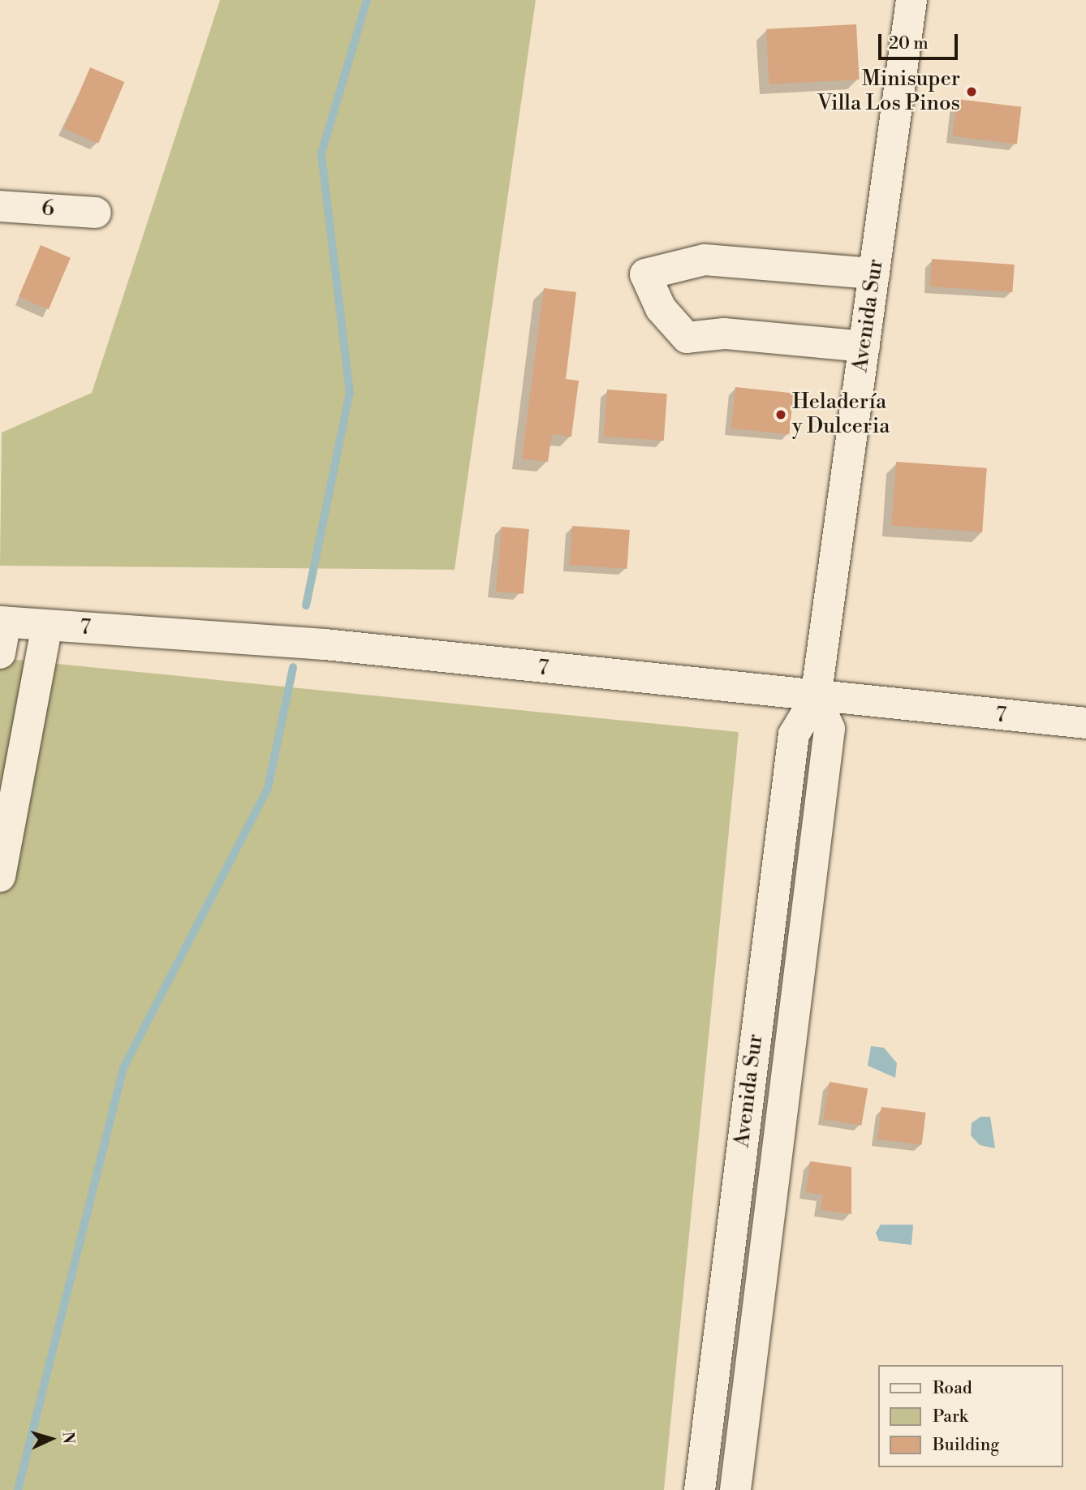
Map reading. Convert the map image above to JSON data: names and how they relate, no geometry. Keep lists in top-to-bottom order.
{
  "streets": {
    "street": ["6", "Avenida Sur", "7"]
  },
  "crossings": [
    ["Avenida Sur", "7"]
  ],
  "places": ["Minisuper Villa Los Pinos", "Heladería y Dulceria"],
  "legend": ["Road", "Park", "Building"],
  "scale_bar": "20 m",
  "north": "right"
}
